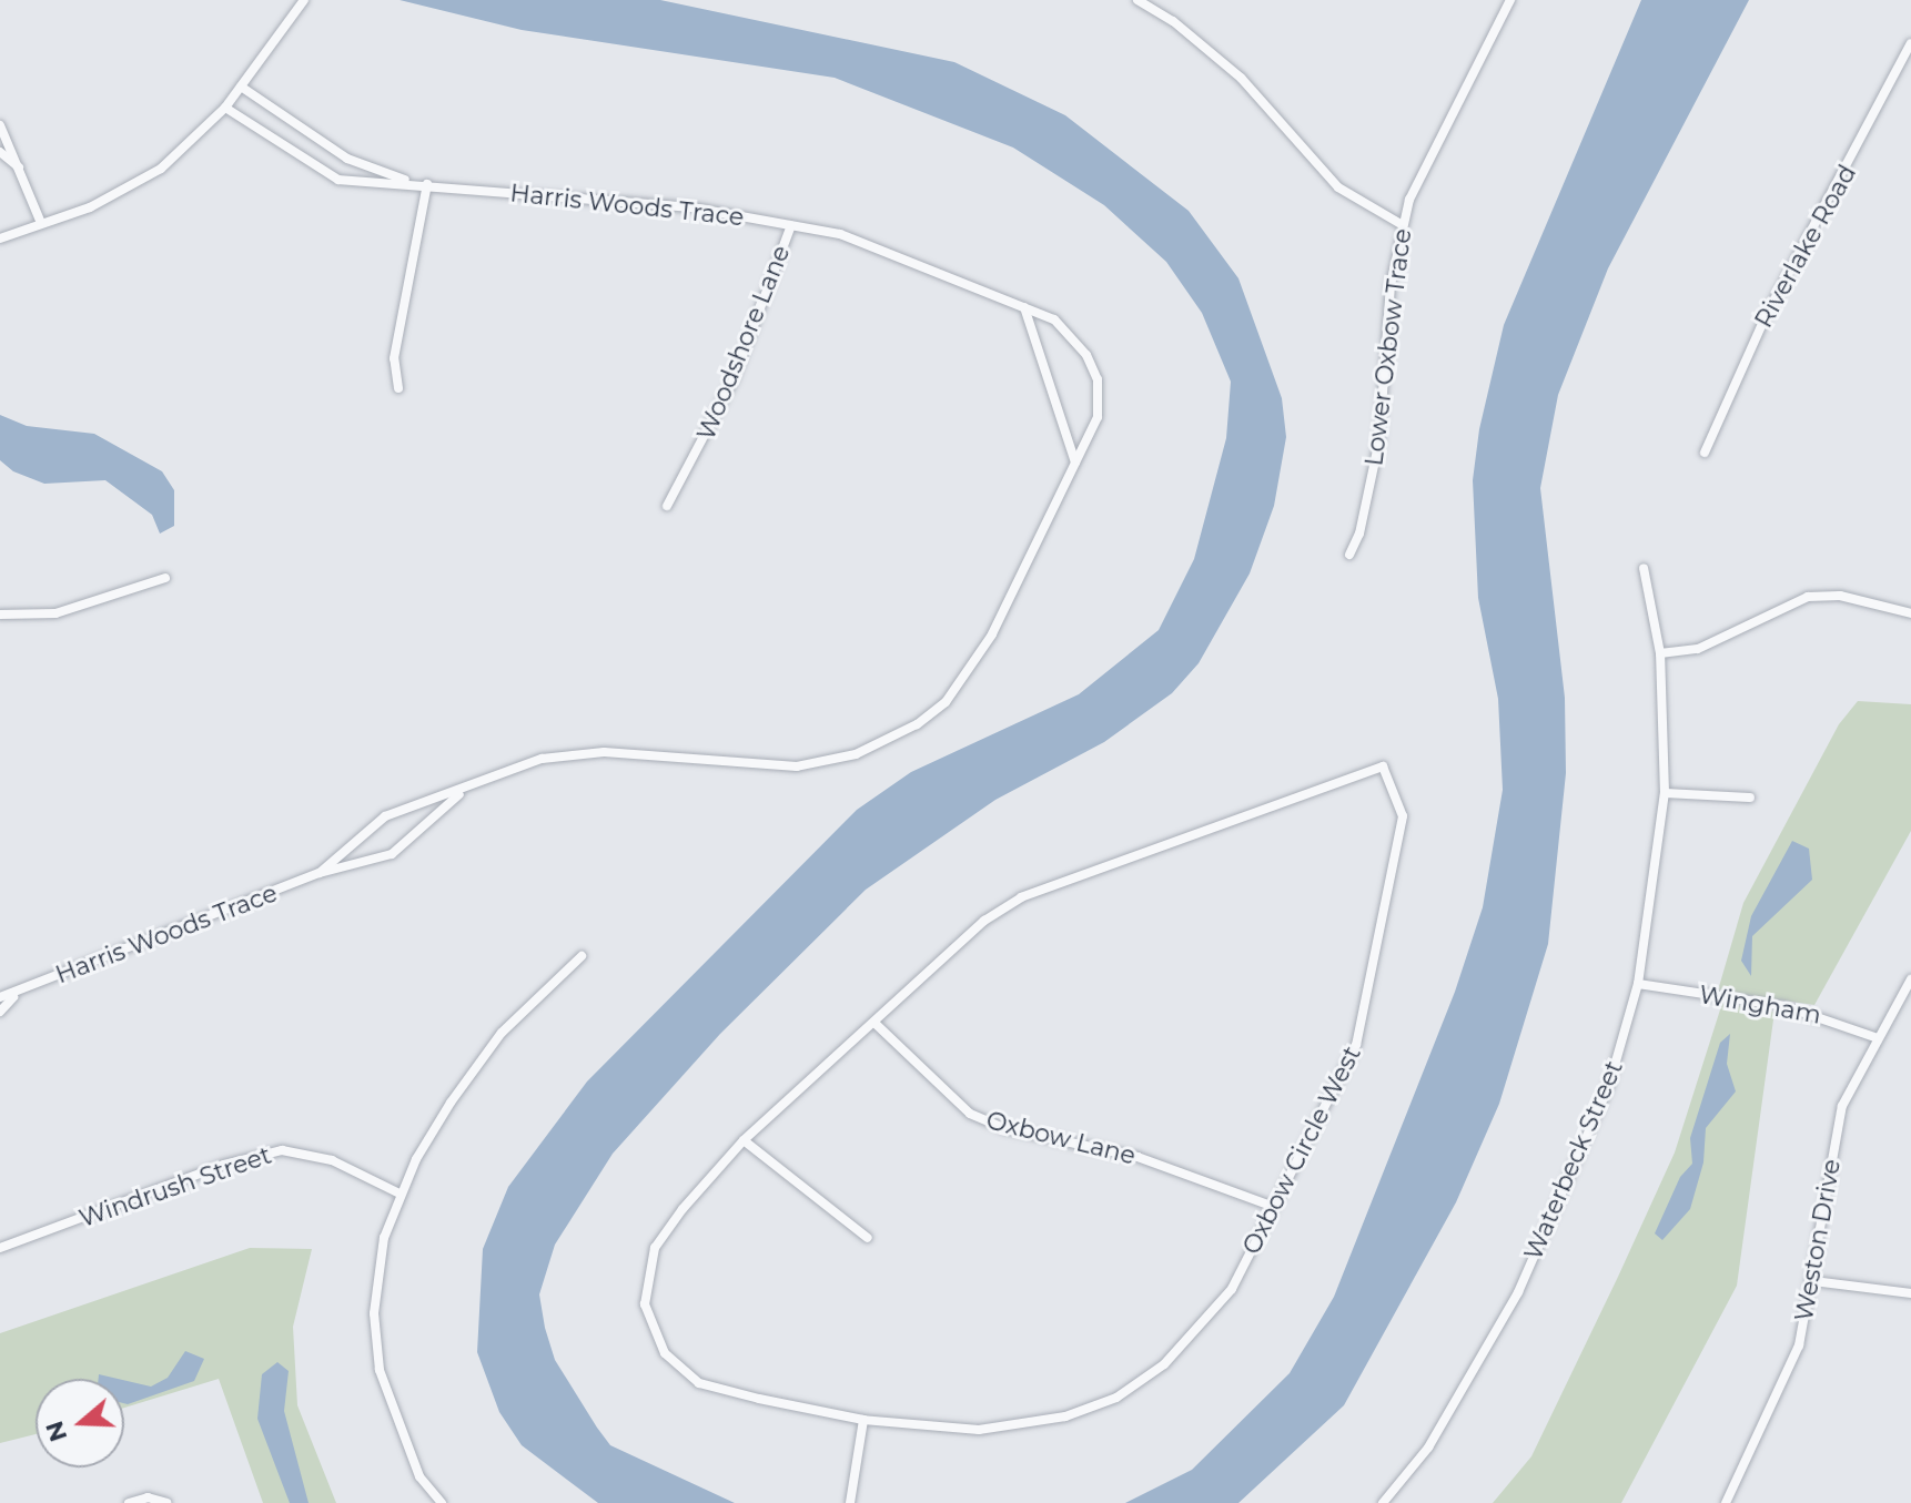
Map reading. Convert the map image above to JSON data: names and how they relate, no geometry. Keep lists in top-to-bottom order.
{
  "streets": {
    "street": [
      "Harris Woods Trace",
      "Riverlake Road",
      "Woodshore Lane",
      "Lower Oxbow Trace",
      "Wingham",
      "Oxbow Lane",
      "Oxbow Circle West",
      "Waterbeck Street",
      "Windrush Street",
      "Weston Drive"
    ]
  },
  "crossings": [
    ["Harris Woods Trace", "Woodshore Lane"],
    ["Wingham", "Waterbeck Street"],
    ["Wingham", "Weston Drive"],
    ["Oxbow Lane", "Oxbow Circle West"]
  ],
  "north": "left"
}
